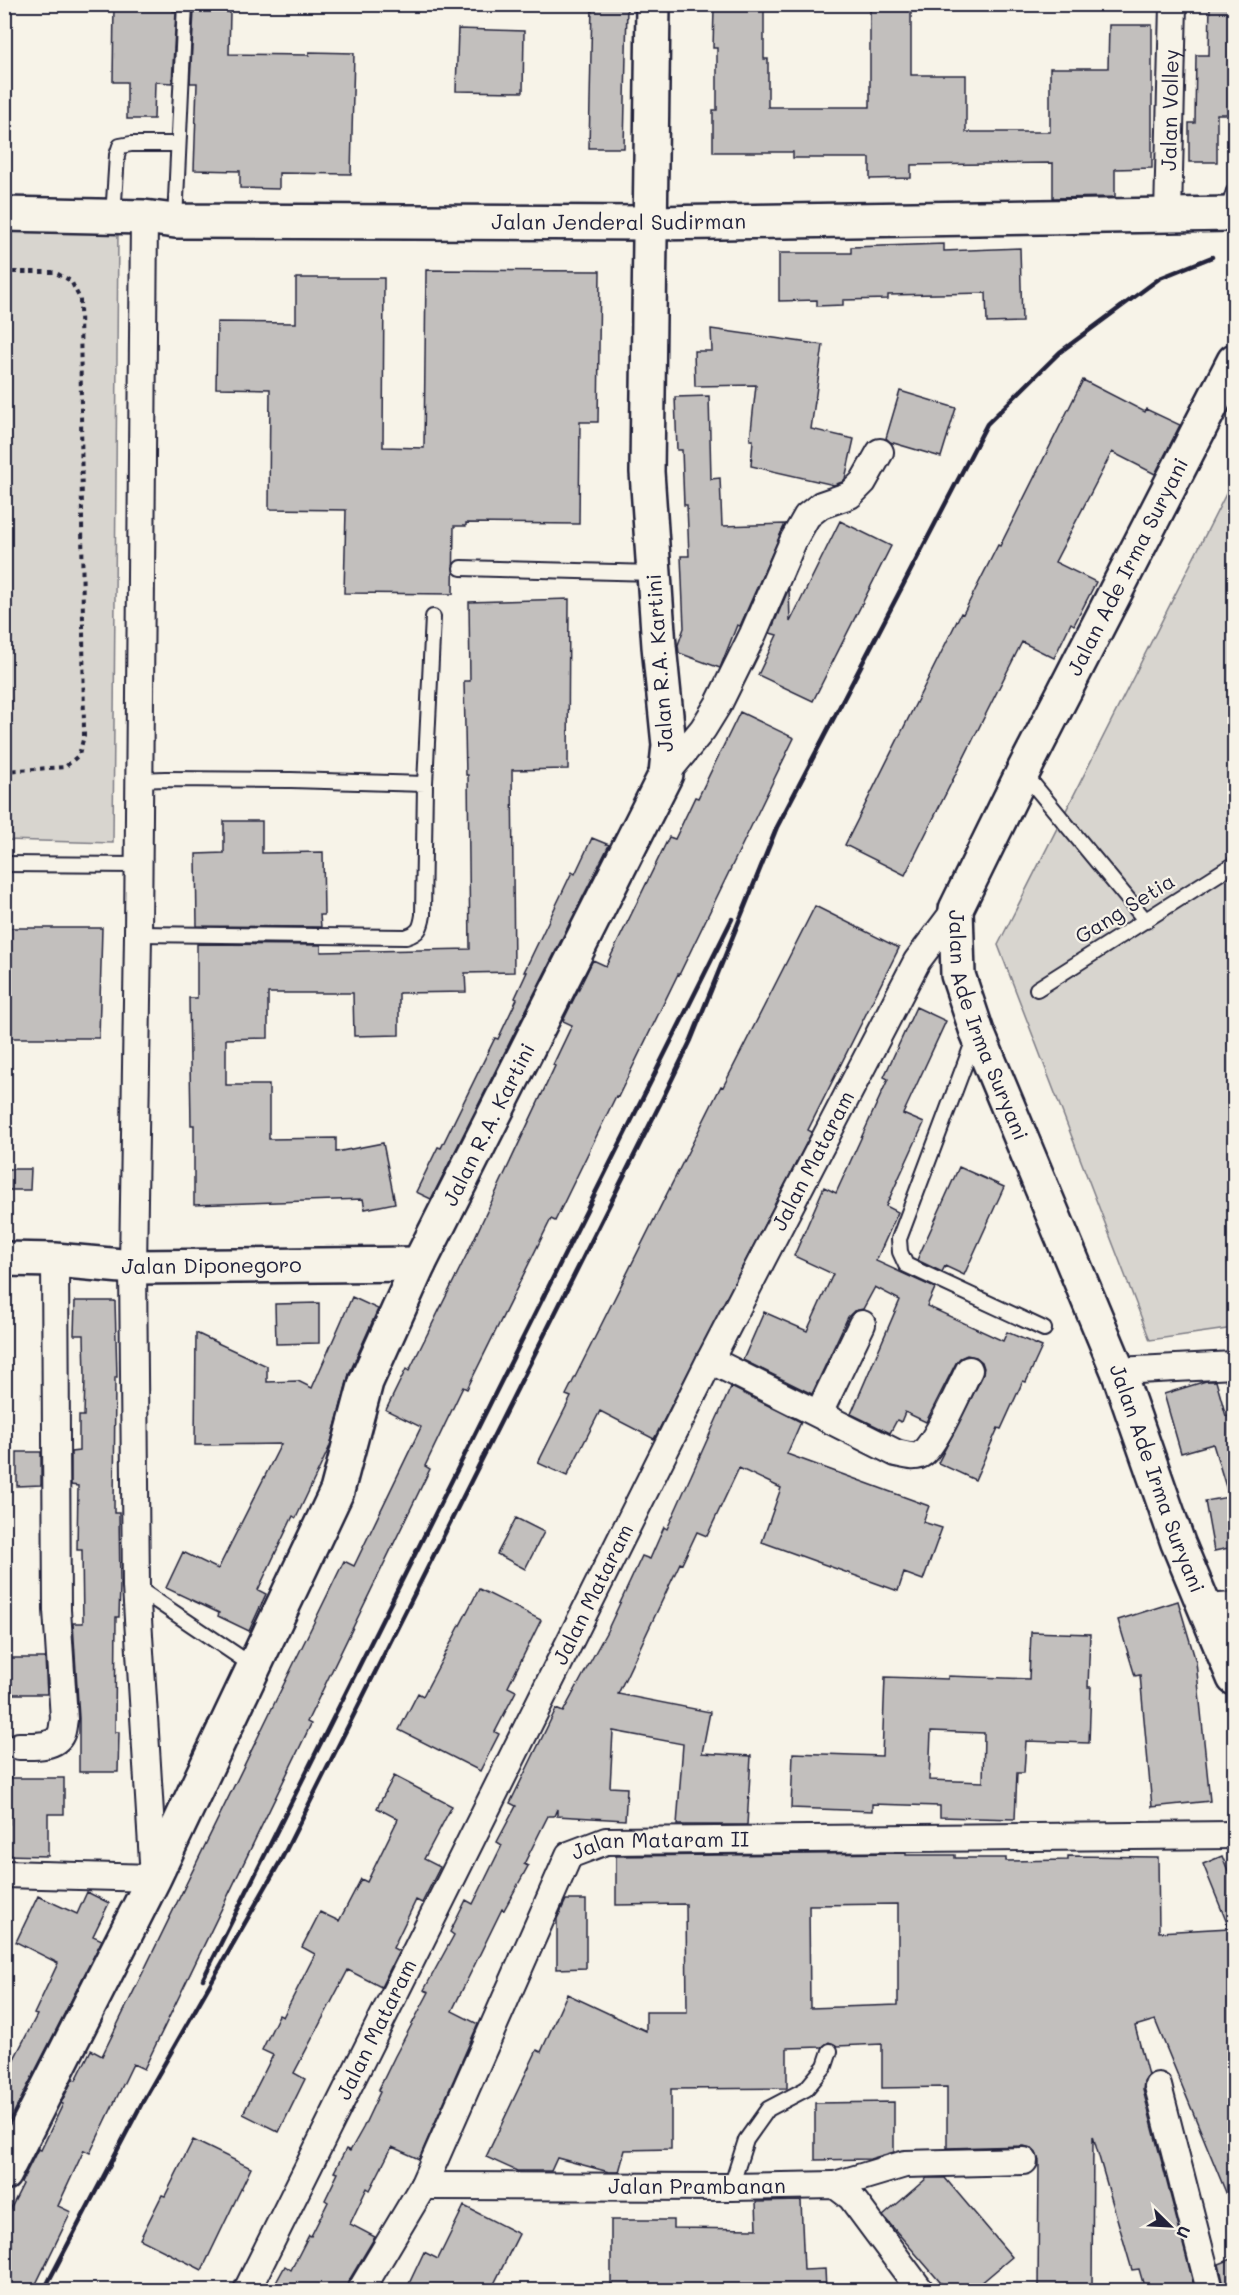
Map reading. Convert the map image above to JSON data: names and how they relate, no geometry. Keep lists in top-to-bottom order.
{
  "streets": {
    "street": [
      "Jalan Volley",
      "Jalan Jenderal Sudirman",
      "Jalan Ade Irma Suryani",
      "Jalan R.A. Kartini",
      "Jalan Mataram",
      "Jalan Diponegoro",
      "Jalan Mataram II",
      "Jalan Prambanan"
    ],
    "lane": ["Gang Setia"]
  },
  "crossings": [
    ["Jalan Volley", "Jalan Jenderal Sudirman"],
    ["Jalan Jenderal Sudirman", "Jalan R.A. Kartini"],
    ["Jalan Ade Irma Suryani", "Jalan Mataram"],
    ["Jalan R.A. Kartini", "Jalan Diponegoro"],
    ["Jalan Mataram II", "Jalan Prambanan"]
  ],
  "north": "bottom right"
}
